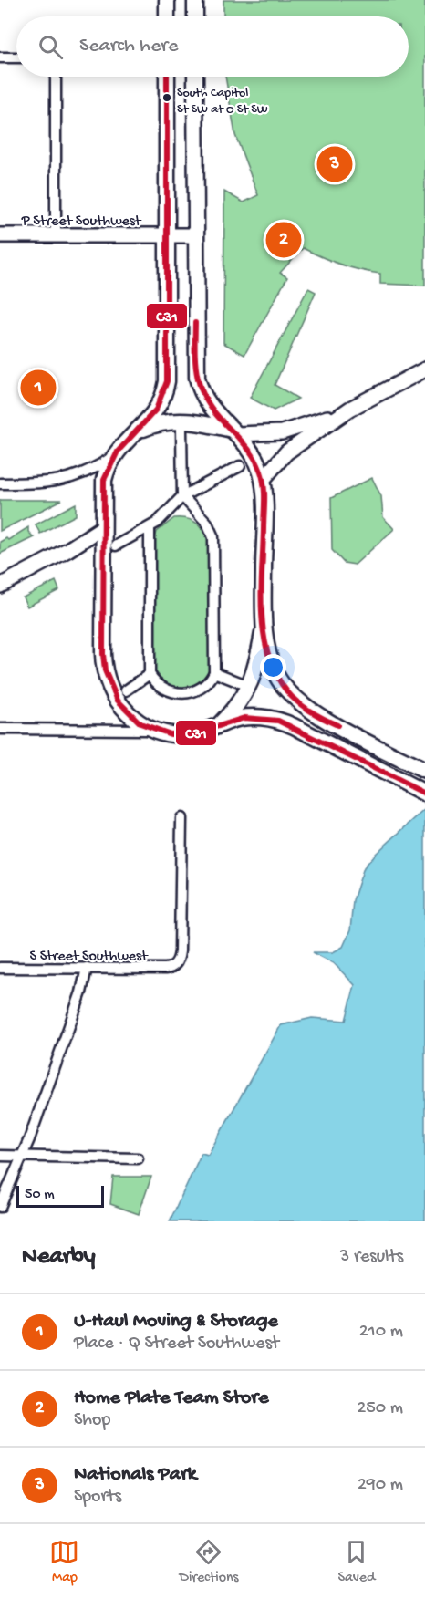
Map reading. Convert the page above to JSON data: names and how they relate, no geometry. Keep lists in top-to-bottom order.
{
  "streets": {
    "street": ["P Street Southwest", "S Street Southwest"]
  },
  "places": ["South Capitol St SW at O St SW"],
  "lines": ["transit line C31"],
  "scale_bar": "50 m",
  "page": {
    "search": "Search here",
    "pins": ["3", "2", "1"],
    "scale": "50 m",
    "heading": ["Nearby", "3 results"],
    "list": [
      {
        "mark": "1",
        "name": "U-Haul Moving & Storage",
        "note": "Place · Q Street Southwest",
        "value": "210 m"
      },
      {
        "mark": "2",
        "name": "Home Plate Team Store",
        "note": "Shop",
        "value": "250 m"
      },
      {
        "mark": "3",
        "name": "Nationals Park",
        "note": "Sports",
        "value": "290 m"
      }
    ],
    "nav": ["Map", "Directions", "Saved"]
  }
}
